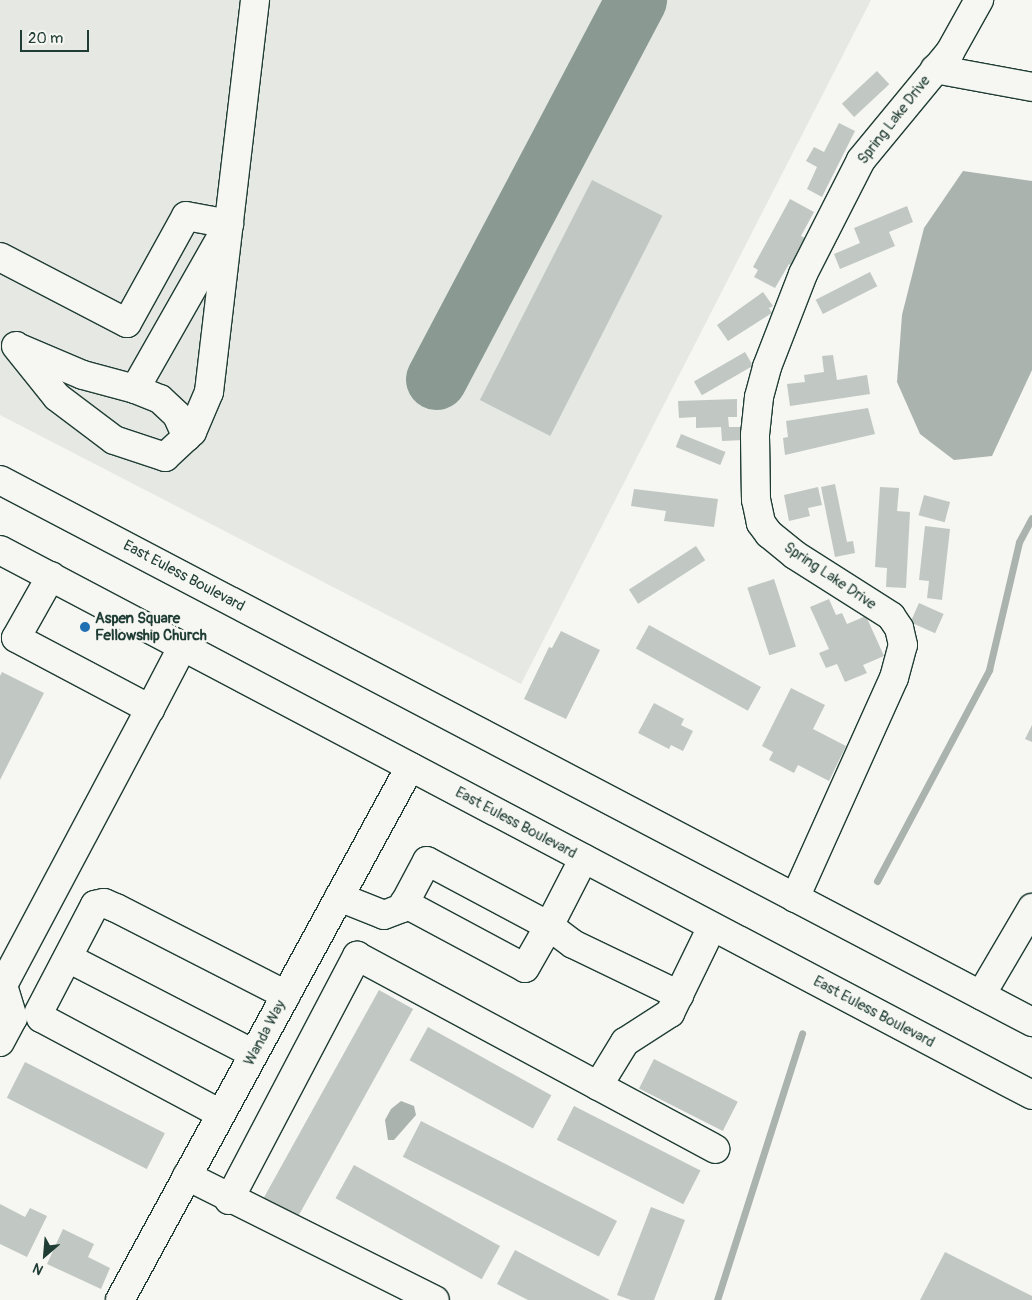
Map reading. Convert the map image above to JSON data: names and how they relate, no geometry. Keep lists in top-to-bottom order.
{
  "streets": {
    "main road": ["Spring Lake Drive", "East Euless Boulevard", "Wanda Way"]
  },
  "crossings": [
    ["Spring Lake Drive", "East Euless Boulevard"],
    ["East Euless Boulevard", "Wanda Way"]
  ],
  "places": ["Aspen Square Fellowship Church"],
  "scale_bar": "20 m",
  "north": "bottom left"
}
